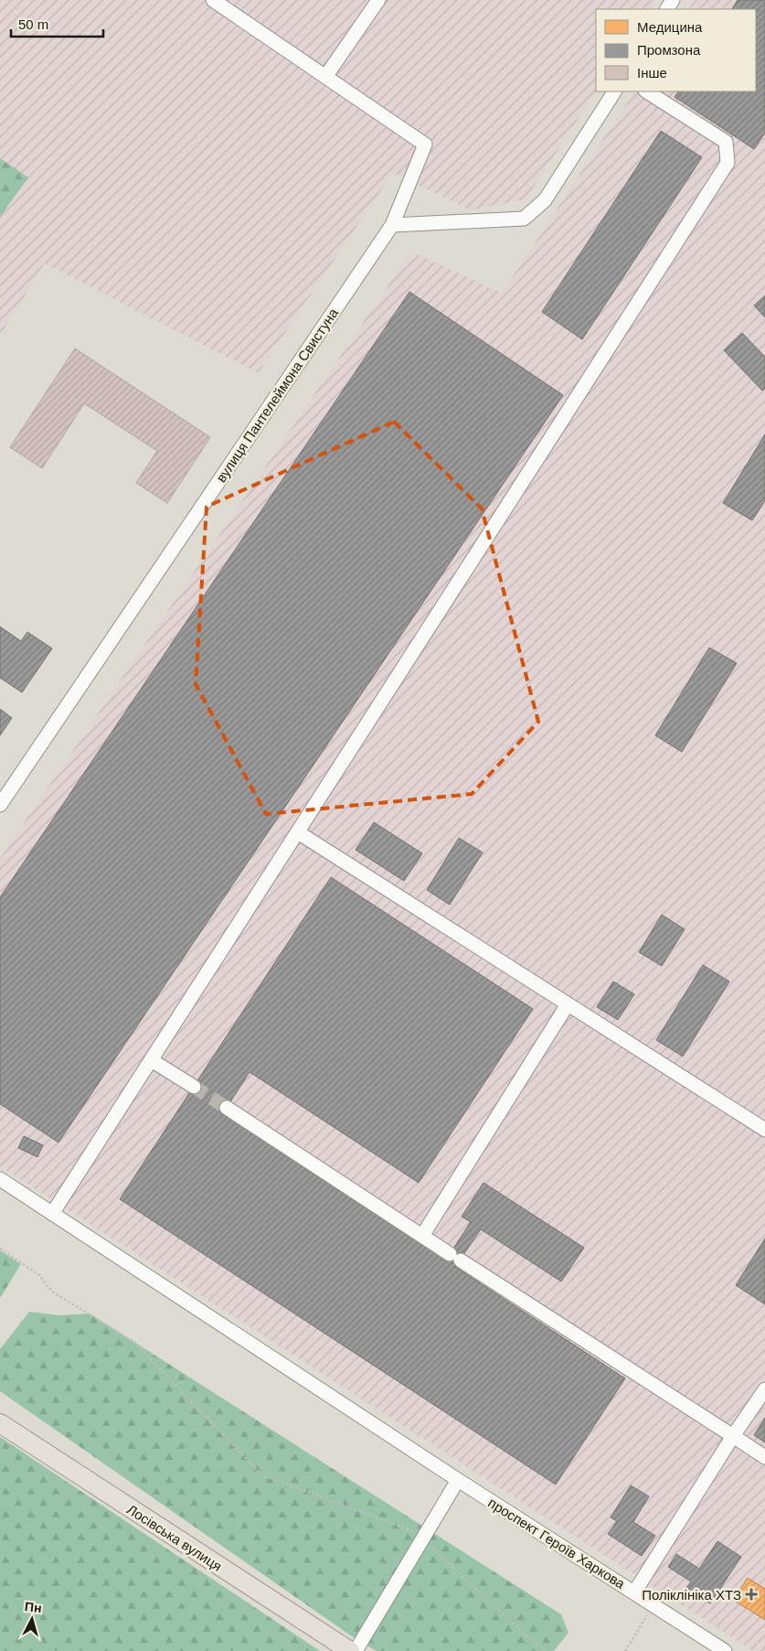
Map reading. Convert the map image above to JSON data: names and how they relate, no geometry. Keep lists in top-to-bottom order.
{
  "streets": {
    "main road": ["Лосівська вулиця"],
    "street": ["вулиця Пантелеймона Свистуна", "проспект Героїв Харкова"]
  },
  "places": {
    "health": ["Поліклініка ХТЗ"]
  },
  "legend": ["Медицина", "Промзона", "Інше"],
  "scale_bar": "50 m",
  "north": "top"
}
